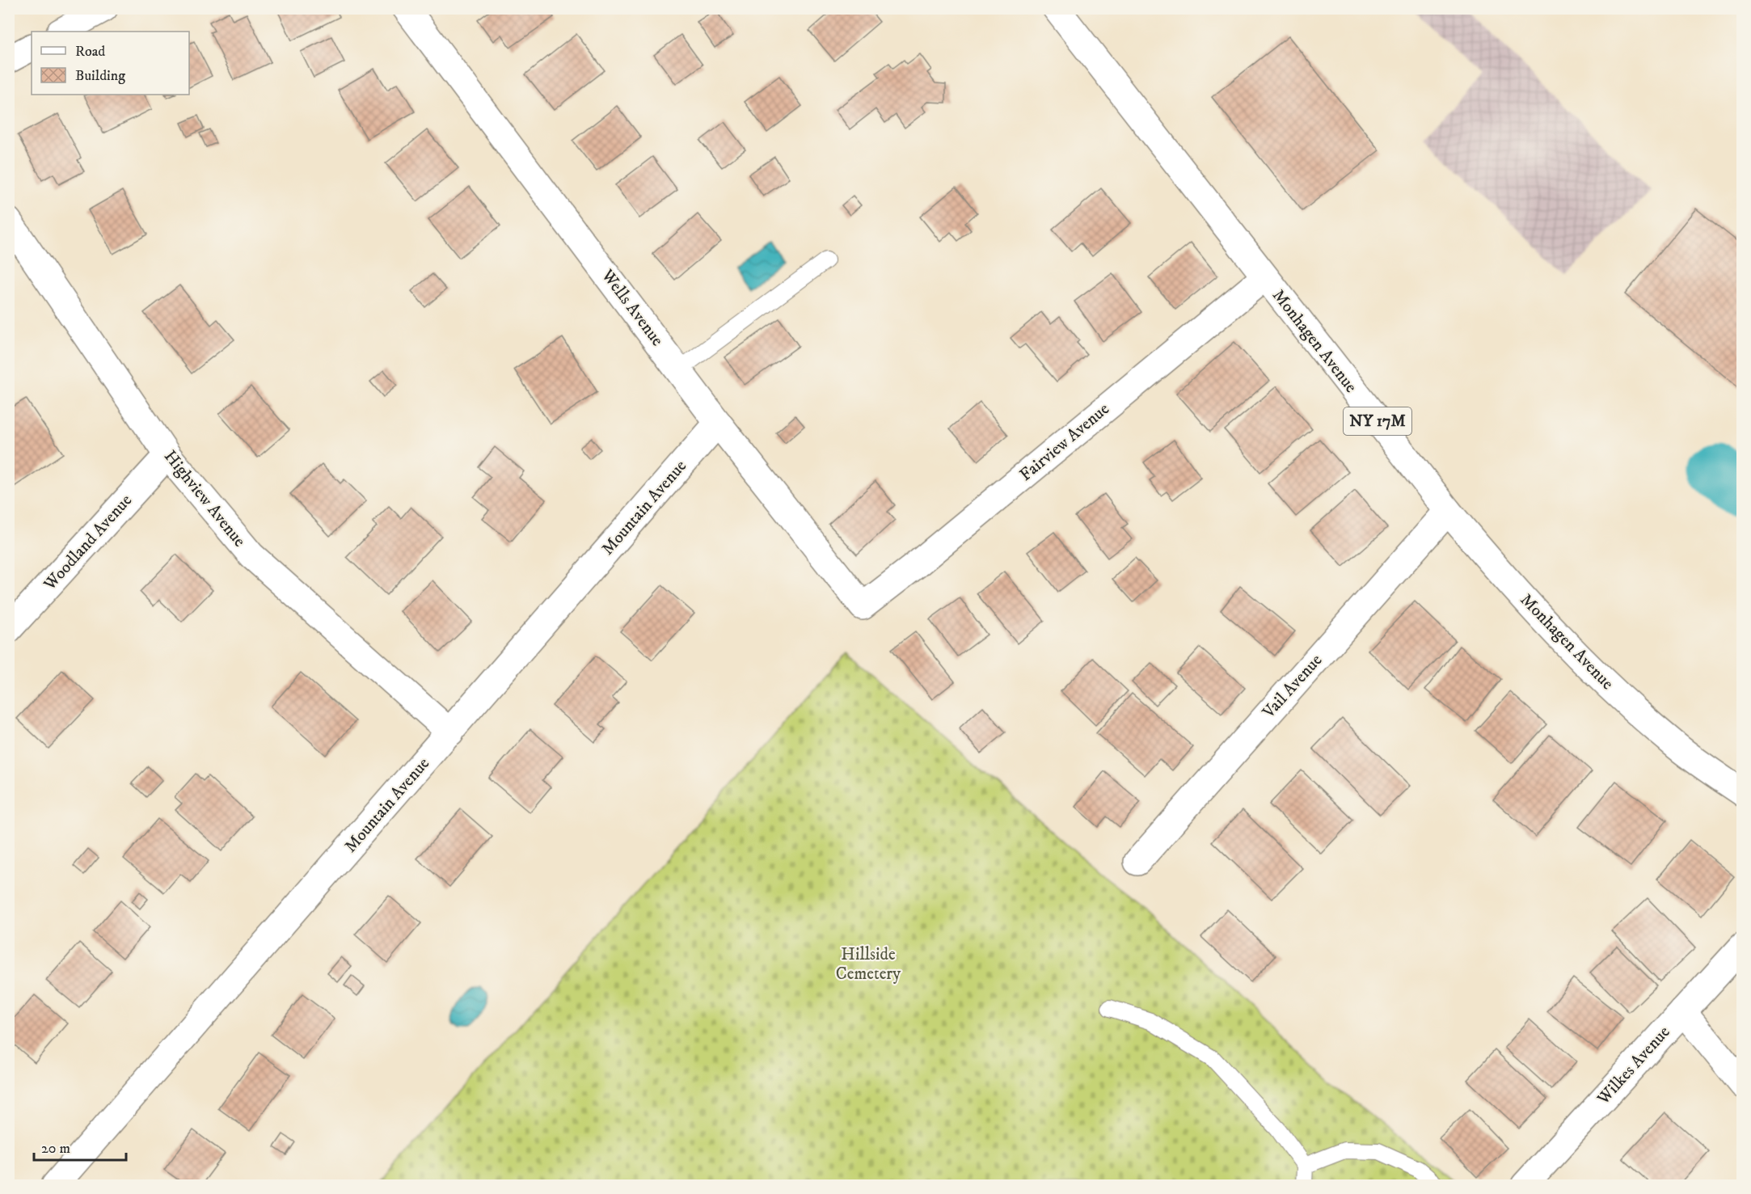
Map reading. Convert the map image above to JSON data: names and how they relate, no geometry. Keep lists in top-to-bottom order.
{
  "streets": {
    "street": [
      "Wells Avenue",
      "Monhagen Avenue",
      "NY 17M",
      "Fairview Avenue",
      "Highview Avenue",
      "Mountain Avenue",
      "Woodland Avenue",
      "Vail Avenue",
      "Wilkes Avenue"
    ]
  },
  "crossings": [
    ["Wells Avenue", "Fairview Avenue"],
    ["Wells Avenue", "Mountain Avenue"],
    ["Monhagen Avenue", "Fairview Avenue"],
    ["Monhagen Avenue", "Vail Avenue"],
    ["Highview Avenue", "Mountain Avenue"],
    ["Highview Avenue", "Woodland Avenue"]
  ],
  "parks": ["Hillside Cemetery"],
  "legend": ["Road", "Building"],
  "scale_bar": "20 m"
}
